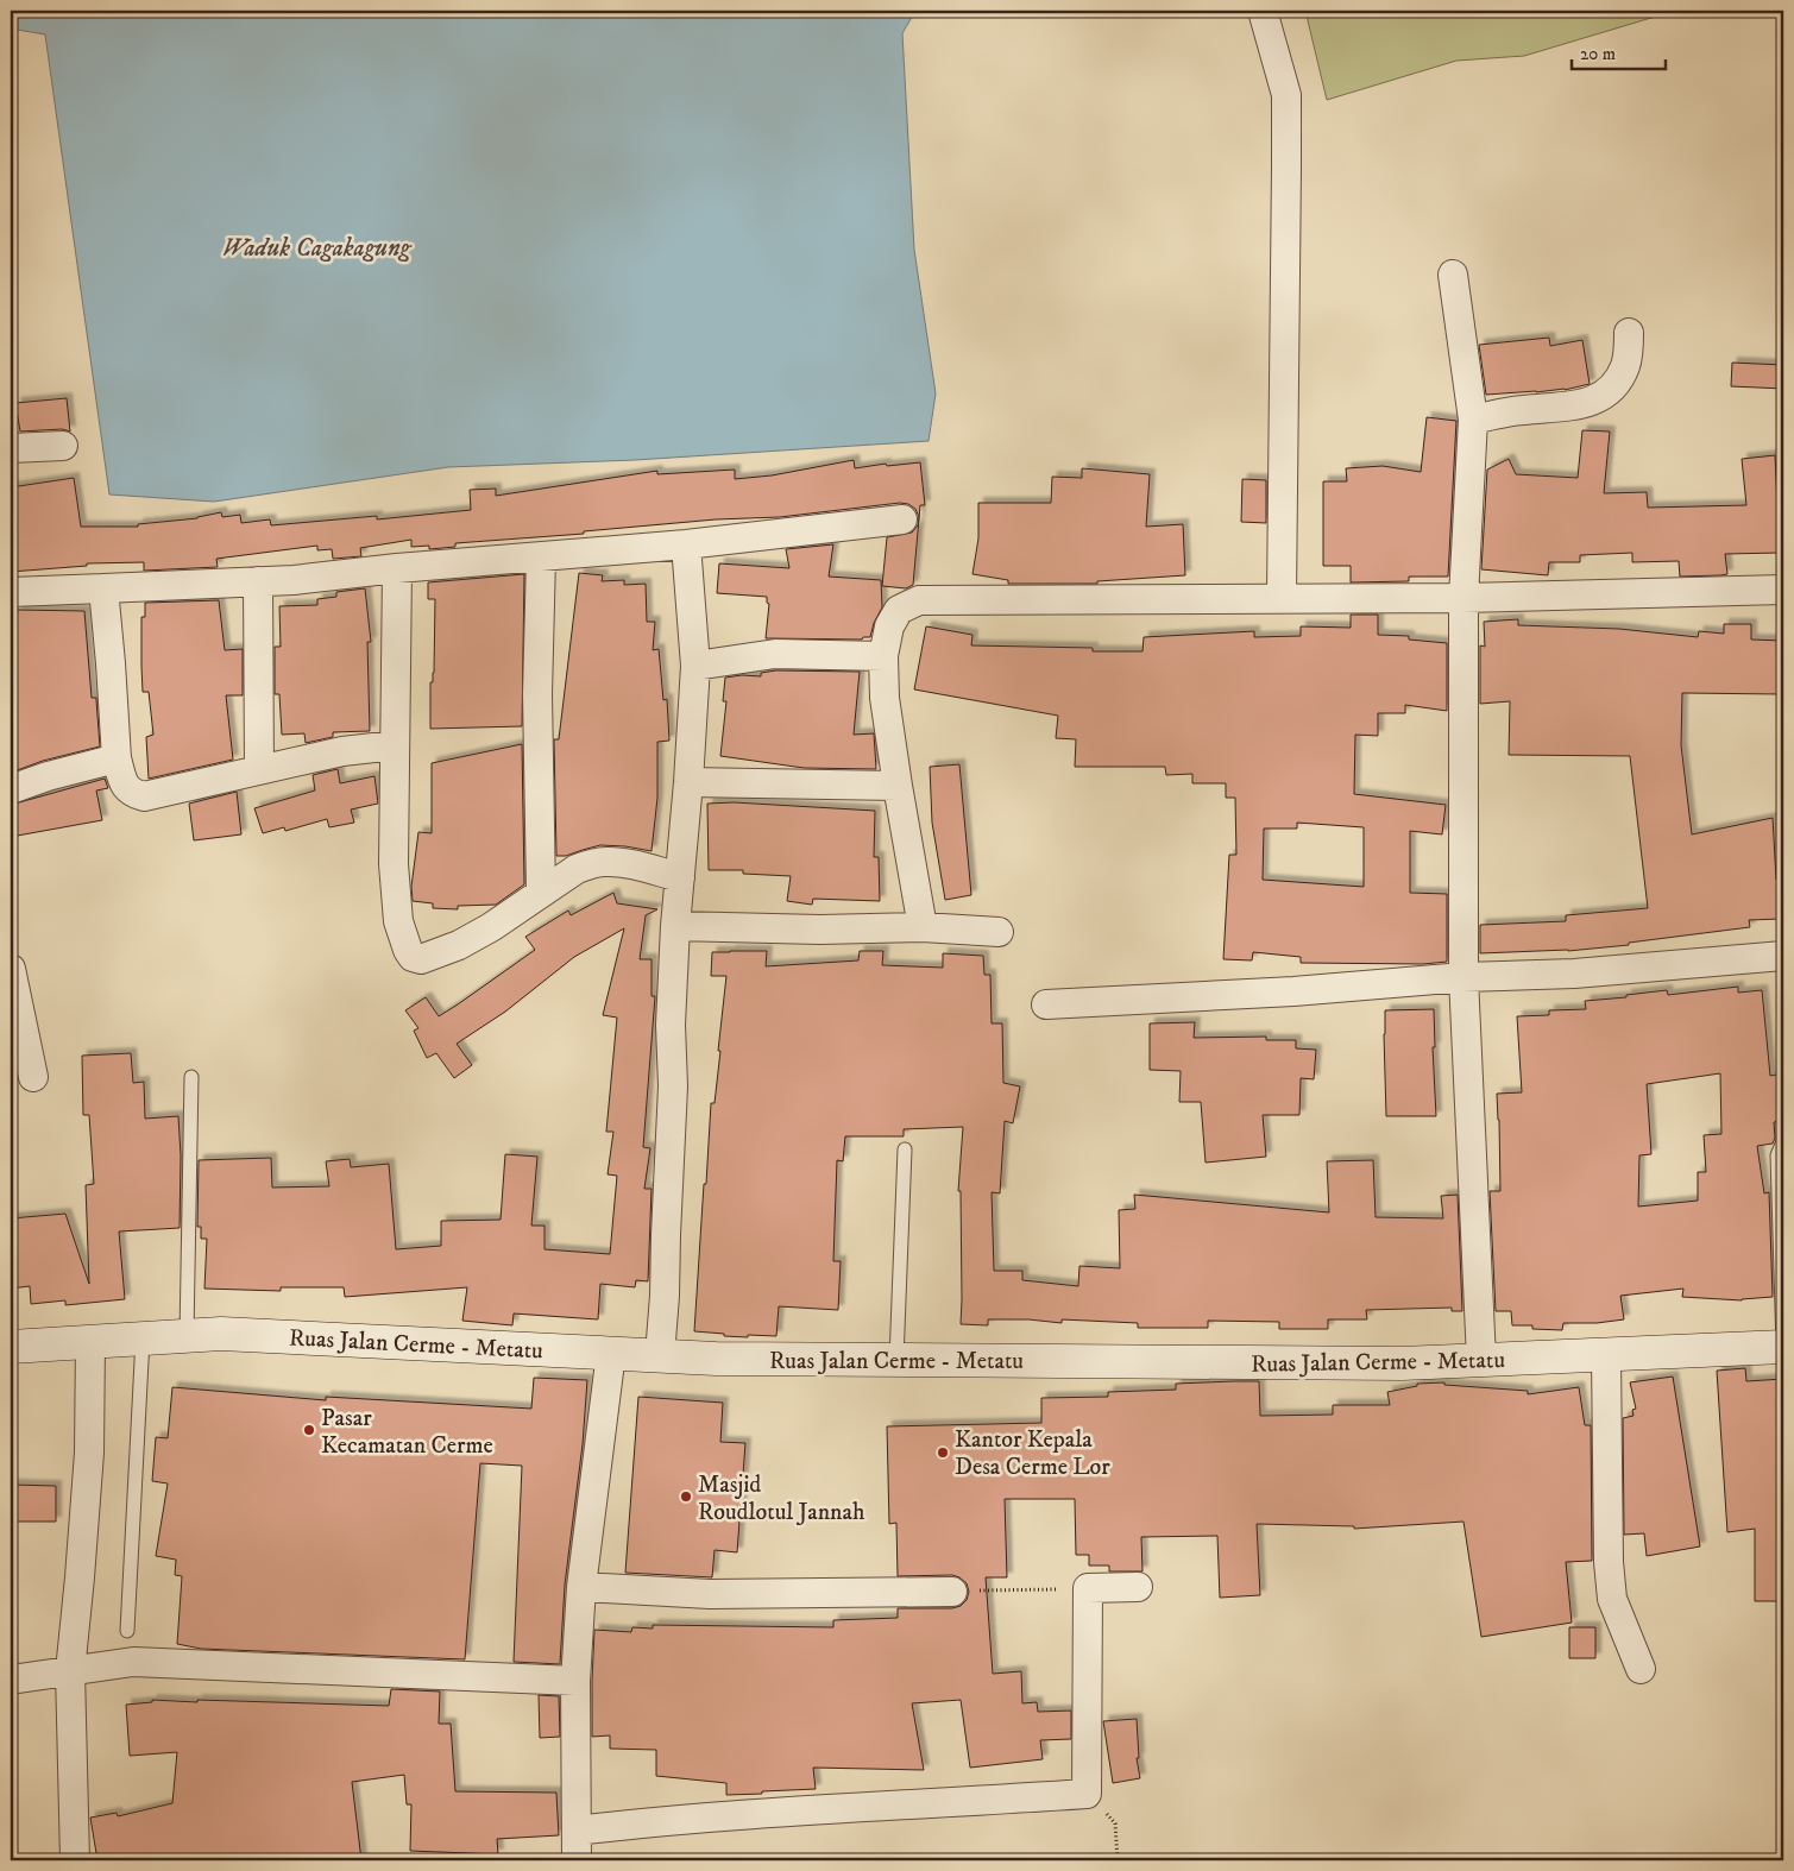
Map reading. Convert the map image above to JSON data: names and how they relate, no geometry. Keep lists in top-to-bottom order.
{
  "streets": {
    "main road": ["Ruas Jalan Cerme - Metatu"]
  },
  "water": ["Waduk Cagakagung"],
  "places": ["Pasar Kecamatan Cerme", "Kantor Kepala Desa Cerme Lor", "Masjid Roudlotul Jannah"],
  "scale_bar": "20 m"
}
